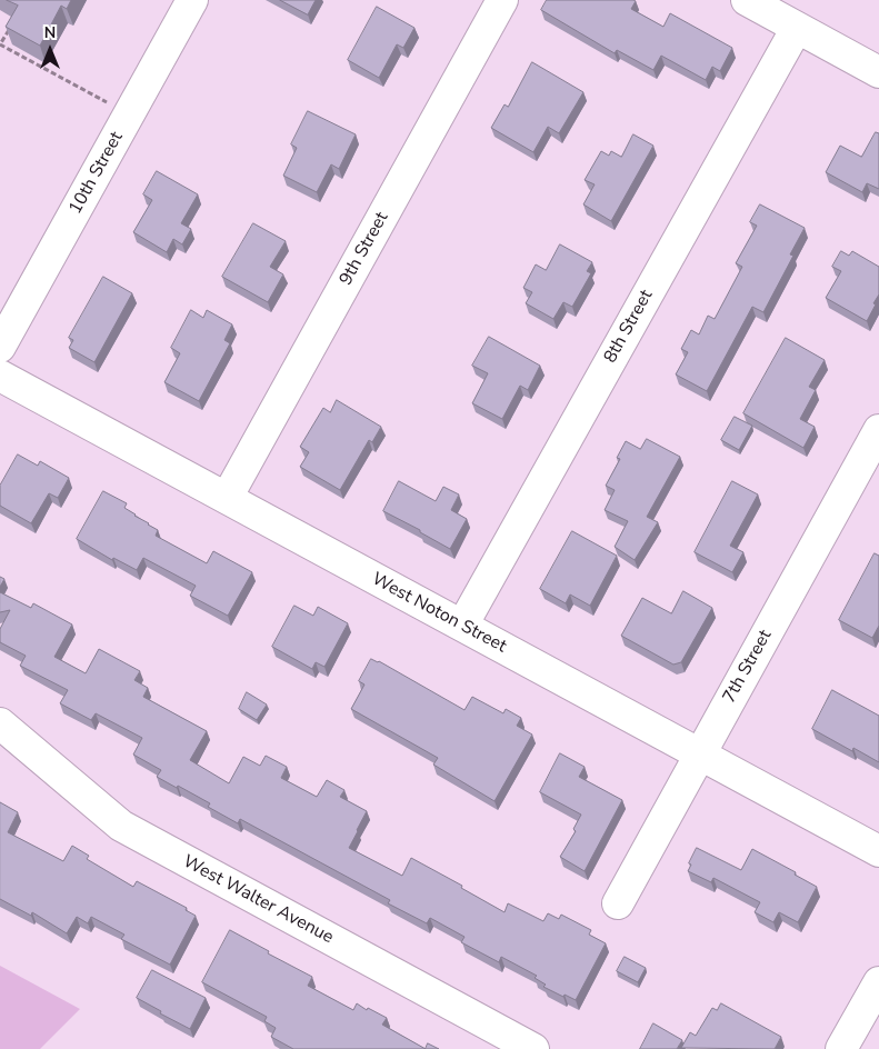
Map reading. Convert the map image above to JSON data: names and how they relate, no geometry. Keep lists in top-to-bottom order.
{
  "streets": {
    "street": [
      "10th Street",
      "9th Street",
      "8th Street",
      "West Noton Street",
      "7th Street",
      "West Walter Avenue"
    ]
  },
  "crossings": [
    ["9th Street", "West Noton Street"],
    ["8th Street", "West Noton Street"],
    ["West Noton Street", "7th Street"]
  ],
  "north": "top"
}
